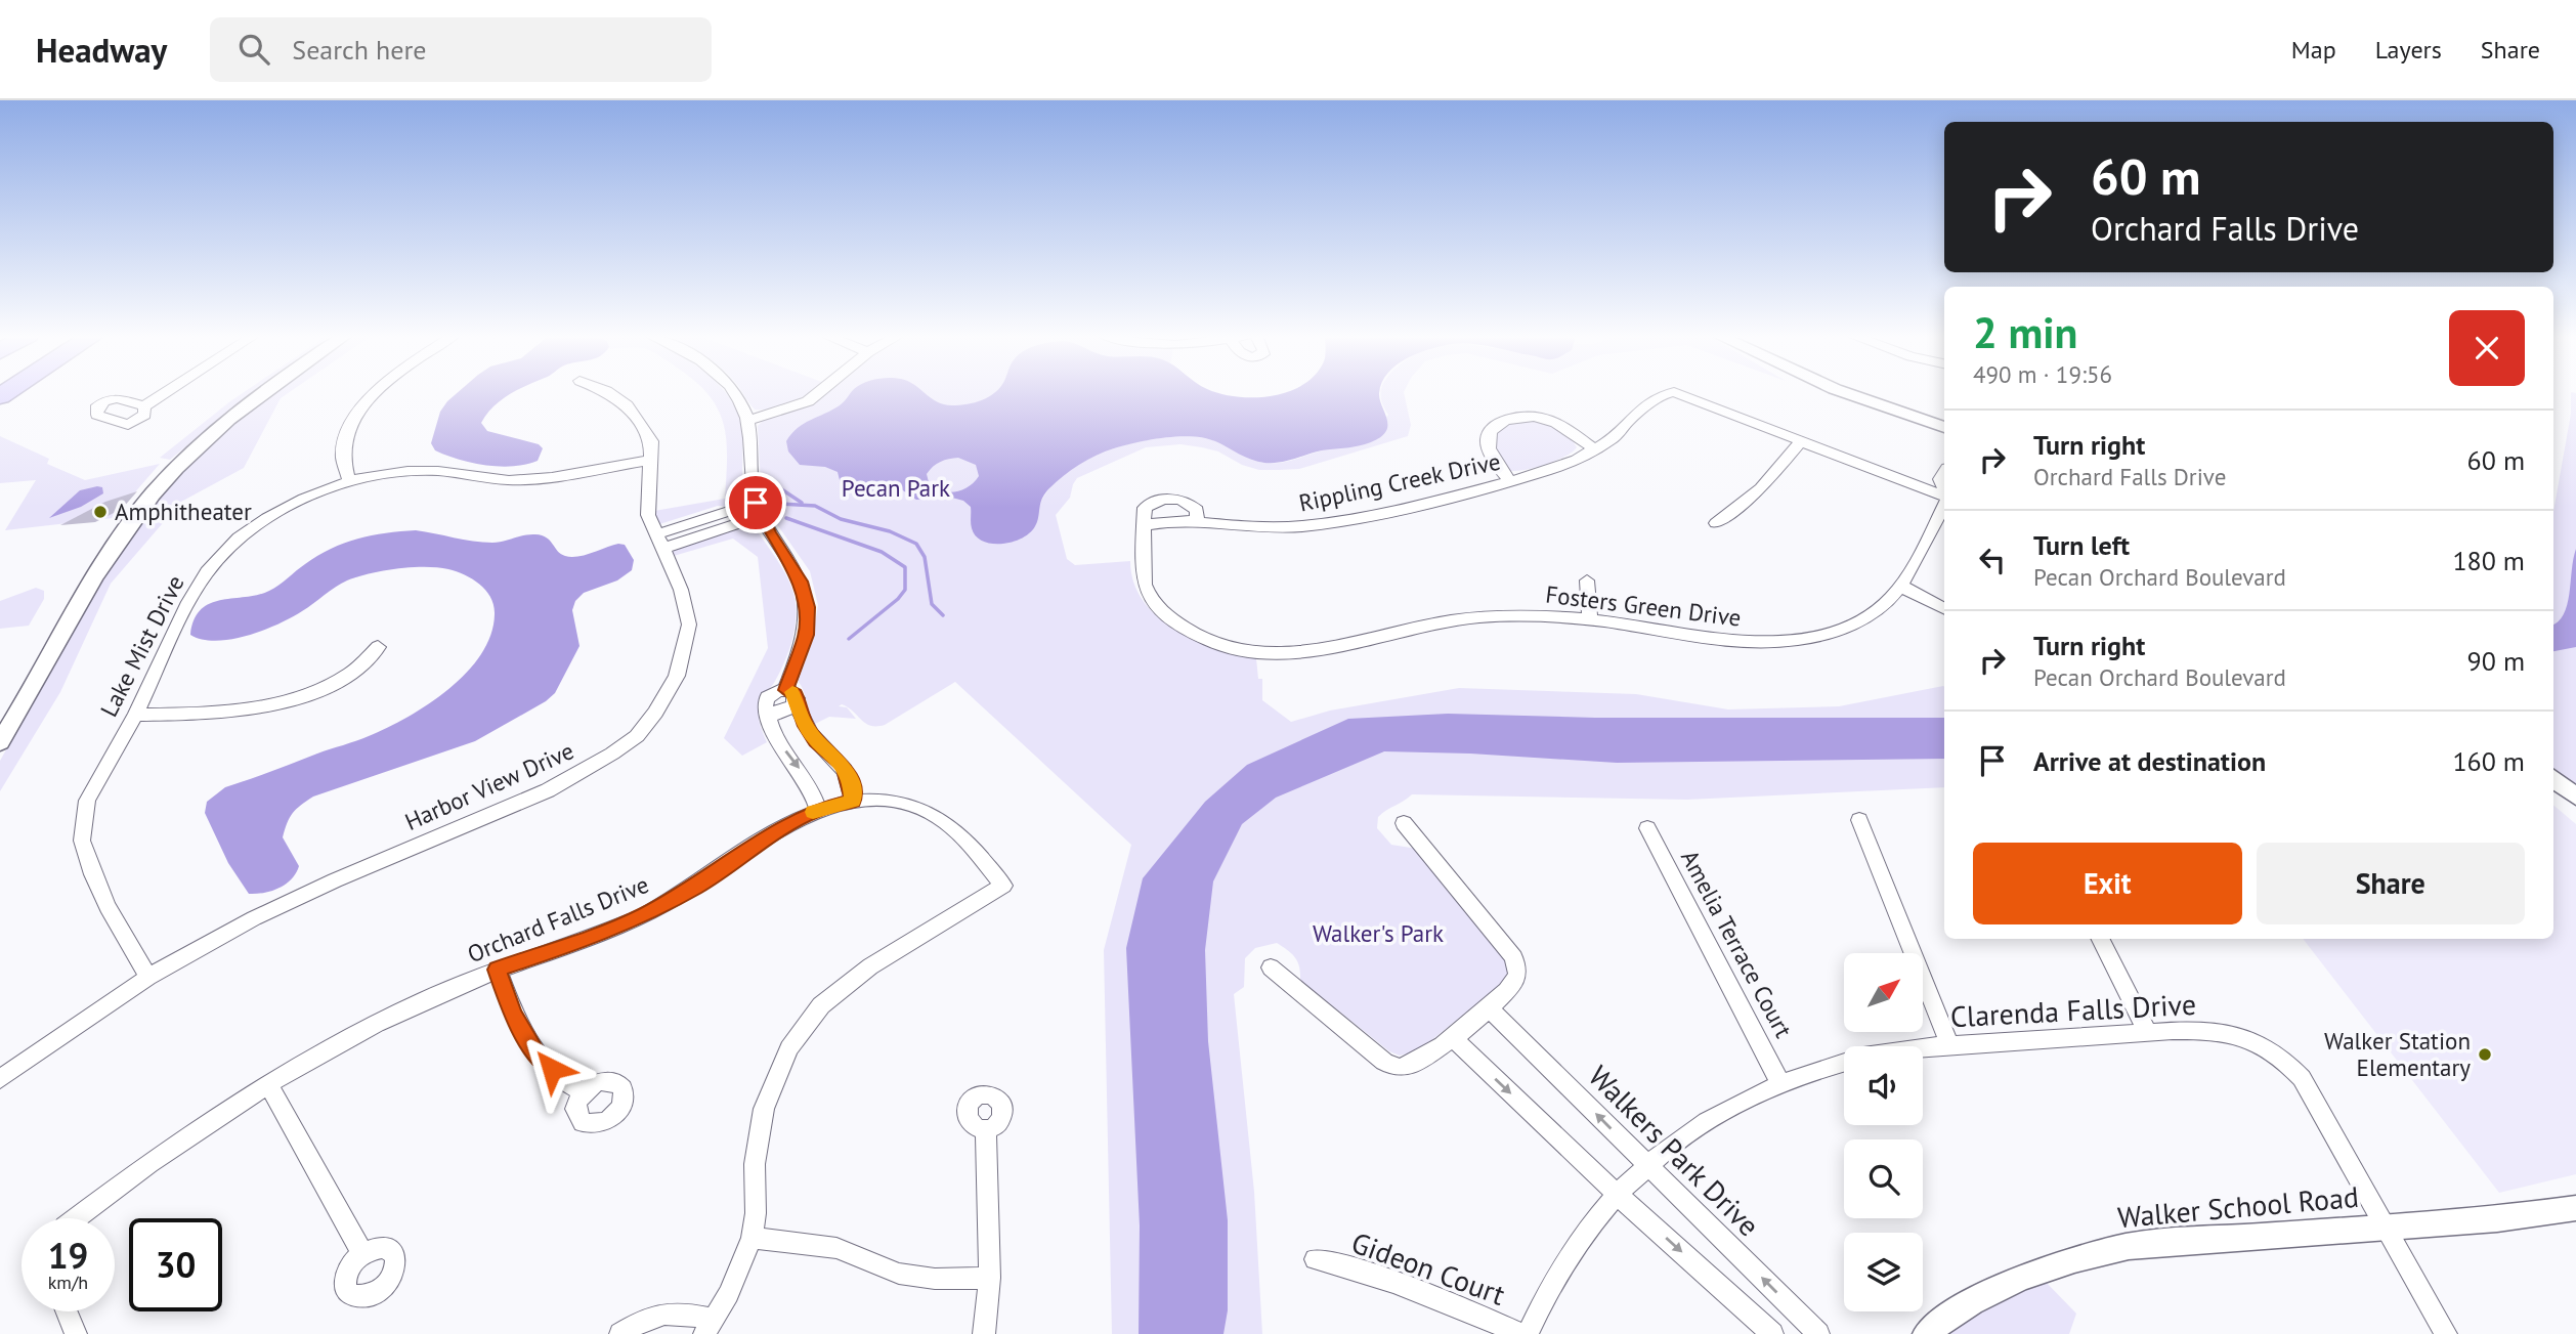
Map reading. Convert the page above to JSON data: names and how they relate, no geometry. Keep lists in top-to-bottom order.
{
  "streets": {
    "street": [
      "Rippling Creek Drive",
      "Fosters Green Drive",
      "Lake Mist Drive",
      "Harbor View Drive",
      "Orchard Falls Drive",
      "Amelia Terrace Court",
      "Clarenda Falls Drive",
      "Walkers Park Drive",
      "Walker School Road",
      "Gideon Court"
    ]
  },
  "crossings": [
    ["Rippling Creek Drive", "Fosters Green Drive"],
    ["Lake Mist Drive", "Harbor View Drive"],
    ["Amelia Terrace Court", "Clarenda Falls Drive"],
    ["Clarenda Falls Drive", "Walkers Park Drive"],
    ["Clarenda Falls Drive", "Walker School Road"]
  ],
  "parks": ["Pecan Park", "Walker's Park"],
  "places": ["Amphitheater", "Walker Station Elementary"],
  "north": "top right",
  "page": {
    "header": "Headway",
    "search": "Search here",
    "nav": ["Map", "Layers", "Share"],
    "turn": ["60 m", "Orchard Falls Drive"],
    "heading": ["2 min", "490 m · 19:56"],
    "list": [
      {
        "name": "Turn right",
        "note": "Orchard Falls Drive",
        "value": "60 m"
      },
      {
        "name": "Turn left",
        "note": "Pecan Orchard Boulevard",
        "value": "180 m"
      },
      {
        "name": "Turn right",
        "note": "Pecan Orchard Boulevard",
        "value": "90 m"
      },
      {
        "name": "Arrive at destination",
        "value": "160 m"
      }
    ],
    "buttons": ["Exit", "Share"],
    "speed": "19 km/h",
    "limit": "30"
  }
}
